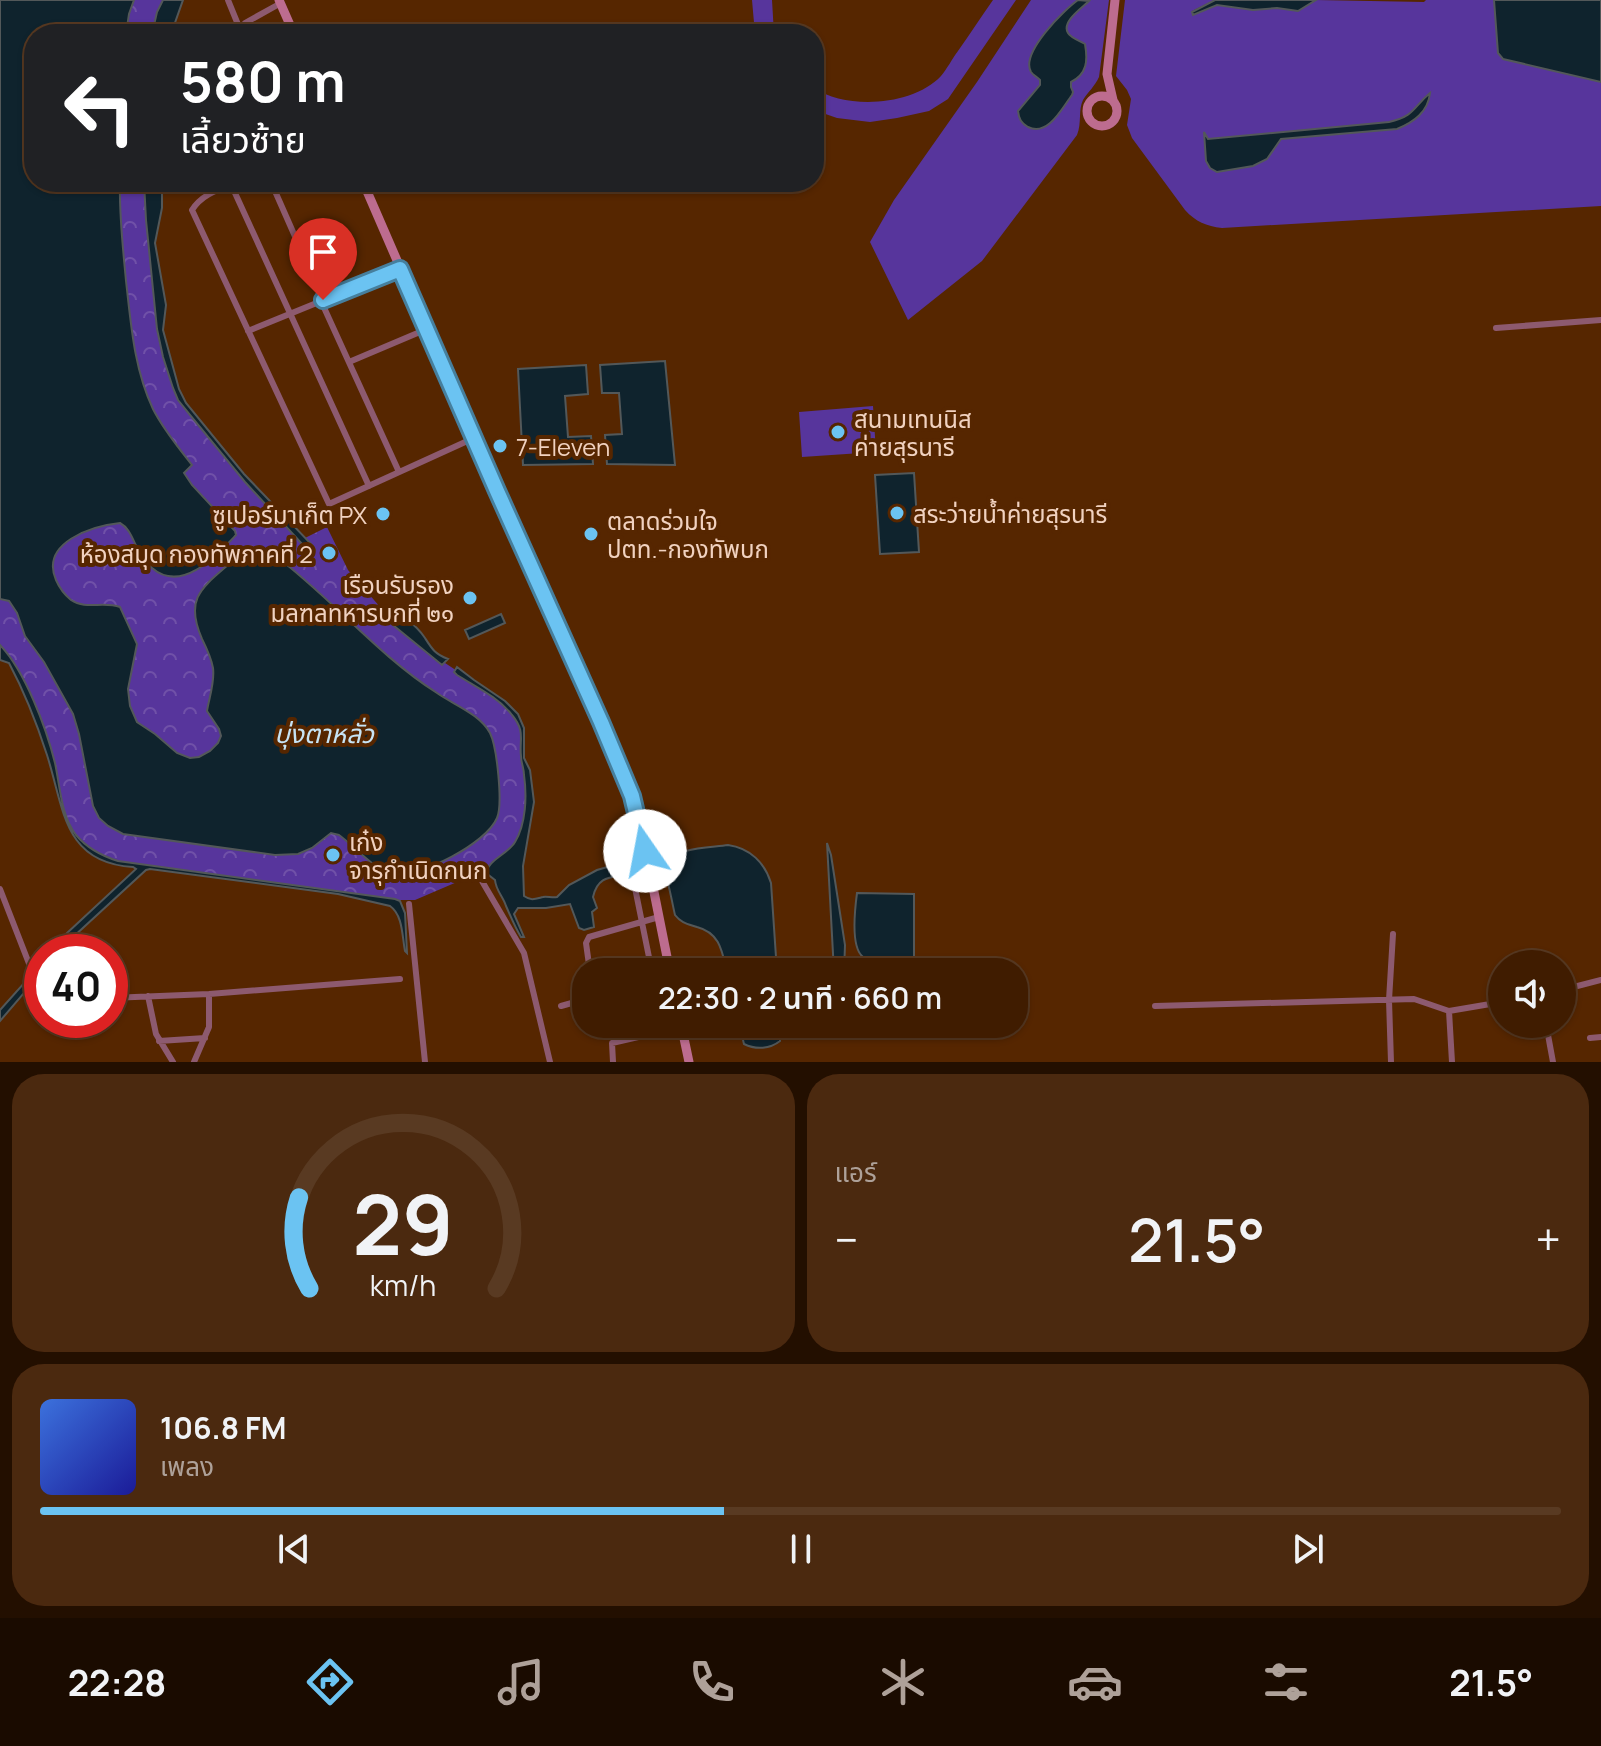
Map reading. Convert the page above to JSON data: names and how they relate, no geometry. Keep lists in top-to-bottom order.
{
  "water": ["บุ่งตาหลั่ว"],
  "places": [
    "สนามเทนนิส ค่ายสุรนารี",
    "7-Eleven",
    "สระว่ายนํ้าค่ายสุรนารี",
    "ซูเปอร์มาเก็ต PX",
    "ตลาดร่วมใจ ปตท.-กองทัพบก",
    "ห้องสมุด กองทัพภาคที่ 2",
    "เรือนรับรอง มลฑลทหารบกที่ ๒๑",
    "เก๋ง จารุกำเนิดกนก"
  ],
  "page": {
    "turn": ["580 m", "เลี้ยวซ้าย"],
    "limit": "40",
    "trip": "22:30 · 2 นาที · 660 m",
    "tile": "แอร์",
    "heat": ["−", "21.5°", "+"],
    "song": ["106.8 FM", "เพลง"],
    "tabs": ["22:28", "21.5°"],
    "gauge": ["29", "km/h"]
  }
}
